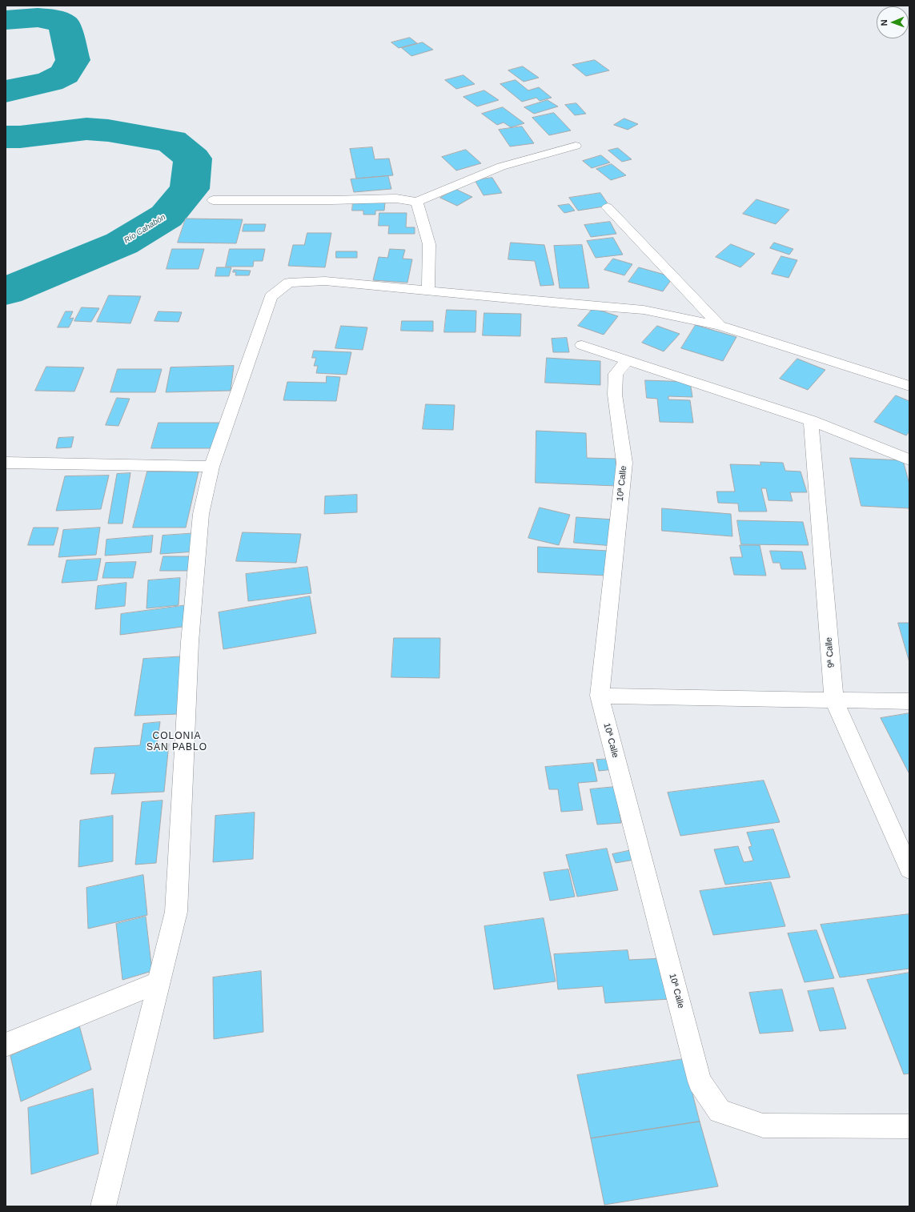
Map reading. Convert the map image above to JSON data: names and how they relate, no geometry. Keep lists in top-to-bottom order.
{
  "streets": {
    "street": ["10ª Calle", "9ª Calle"]
  },
  "districts": ["COLONIA SAN PABLO"],
  "water": ["Río Cahabón"],
  "north": "left"
}
